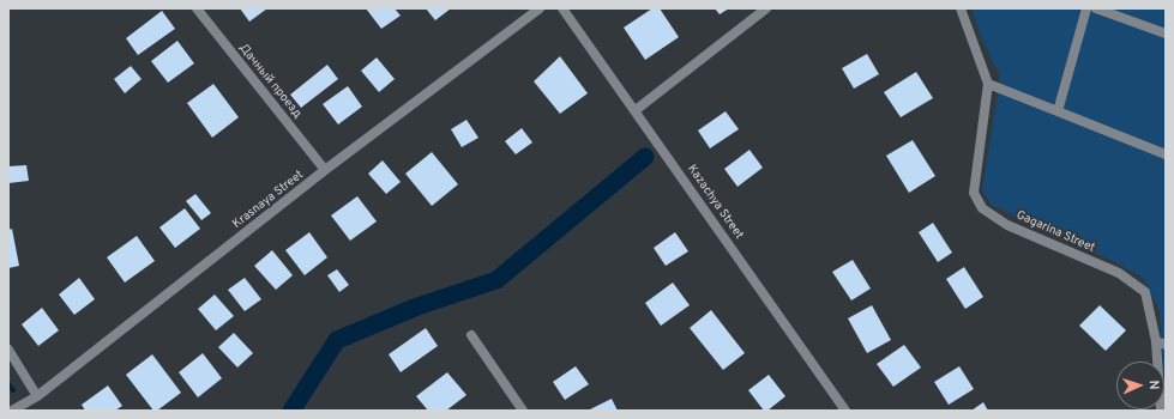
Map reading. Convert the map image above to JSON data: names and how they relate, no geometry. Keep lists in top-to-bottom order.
{
  "streets": {
    "street": [
      "Дачный проезд",
      "Krasnaya Street",
      "Kazachya Street",
      "Gagarina Street"
    ]
  },
  "crossings": [
    ["Дачный проезд", "Krasnaya Street"]
  ],
  "north": "right"
}
